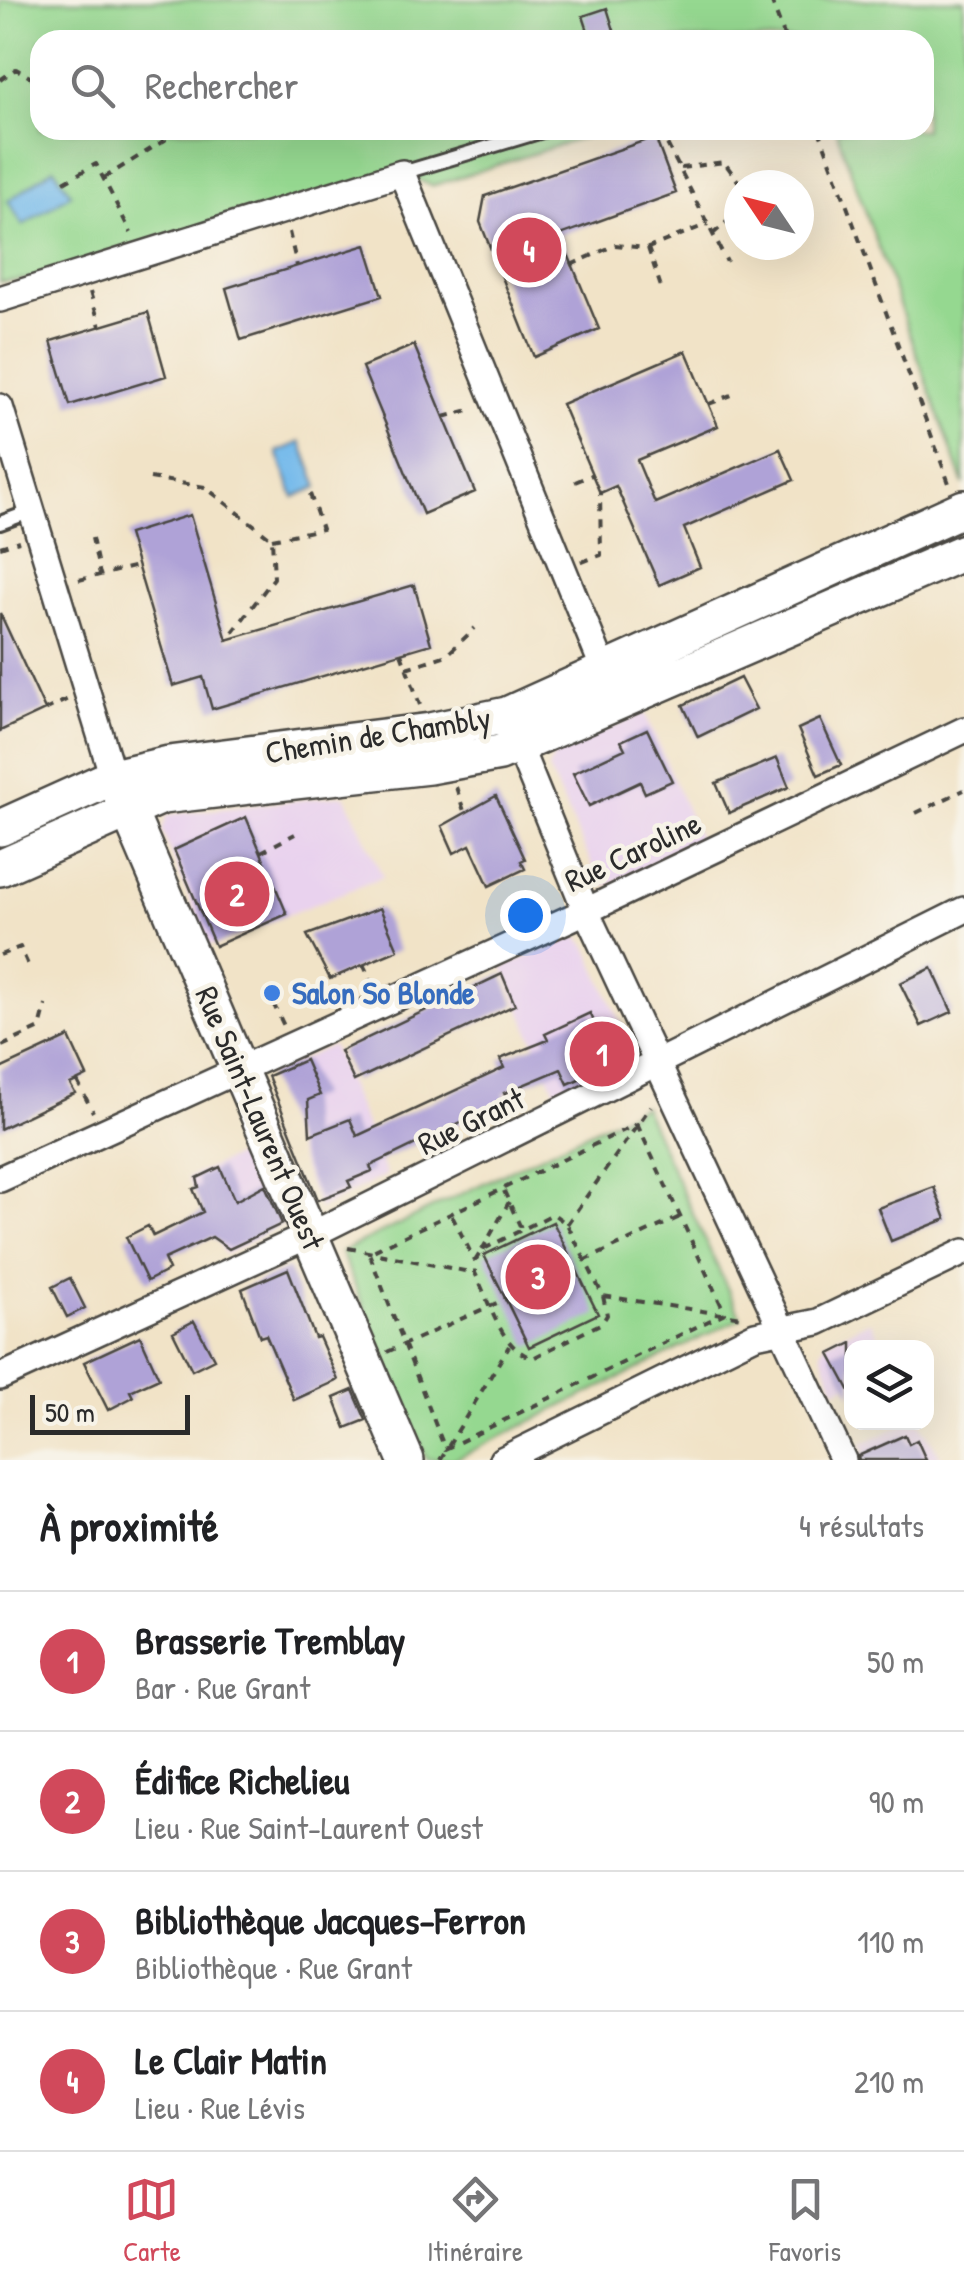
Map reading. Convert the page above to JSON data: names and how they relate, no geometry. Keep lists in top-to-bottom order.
{
  "streets": {
    "main road": ["Chemin de Chambly", "Rue Saint-Laurent Ouest"],
    "street": ["Rue Caroline", "Rue Grant"]
  },
  "crossings": [
    ["Chemin de Chambly", "Rue Saint-Laurent Ouest"],
    ["Rue Caroline", "Rue Saint-Laurent Ouest"],
    ["Rue Saint-Laurent Ouest", "Rue Grant"]
  ],
  "places": ["Salon So Blonde"],
  "scale_bar": "50 m",
  "north": "top left",
  "page": {
    "search": "Rechercher",
    "pins": [
      "4",
      "2",
      "1",
      "3"
    ],
    "scale": "50 m",
    "heading": ["À proximité", "4 résultats"],
    "list": [
      {
        "mark": "1",
        "name": "Brasserie Tremblay",
        "note": "Bar · Rue Grant",
        "value": "50 m"
      },
      {
        "mark": "2",
        "name": "Édifice Richelieu",
        "note": "Lieu · Rue Saint-Laurent Ouest",
        "value": "90 m"
      },
      {
        "mark": "3",
        "name": "Bibliothèque Jacques-Ferron",
        "note": "Bibliothèque · Rue Grant",
        "value": "110 m"
      },
      {
        "mark": "4",
        "name": "Le Clair Matin",
        "note": "Lieu · Rue Lévis",
        "value": "210 m"
      }
    ],
    "nav": ["Carte", "Itinéraire", "Favoris"]
  }
}
